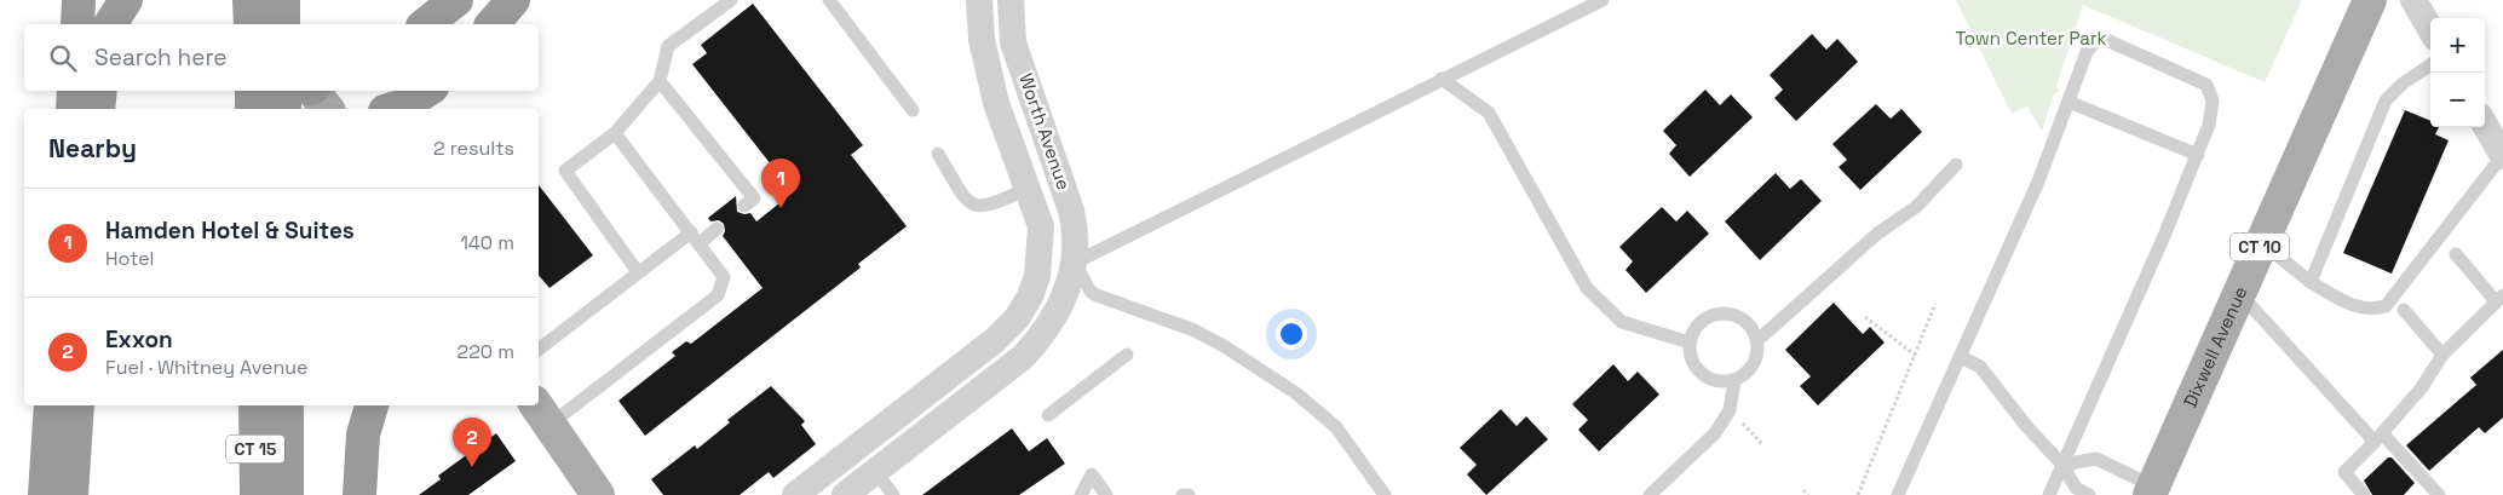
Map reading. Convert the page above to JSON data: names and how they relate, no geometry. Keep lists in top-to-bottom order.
{
  "streets": {
    "highway": ["CT 15"],
    "main road": ["CT 10", "Dixwell Avenue"],
    "street": ["Worth Avenue"]
  },
  "parks": ["Town Center Park"],
  "page": {
    "map_buttons": ["+", "−"],
    "search": "Search here",
    "heading": ["Nearby", "2 results"],
    "pins": ["1", "2"],
    "list": [
      {
        "mark": "1",
        "name": "Hamden Hotel & Suites",
        "note": "Hotel",
        "value": "140 m"
      },
      {
        "mark": "2",
        "name": "Exxon",
        "note": "Fuel · Whitney Avenue",
        "value": "220 m"
      }
    ]
  }
}
